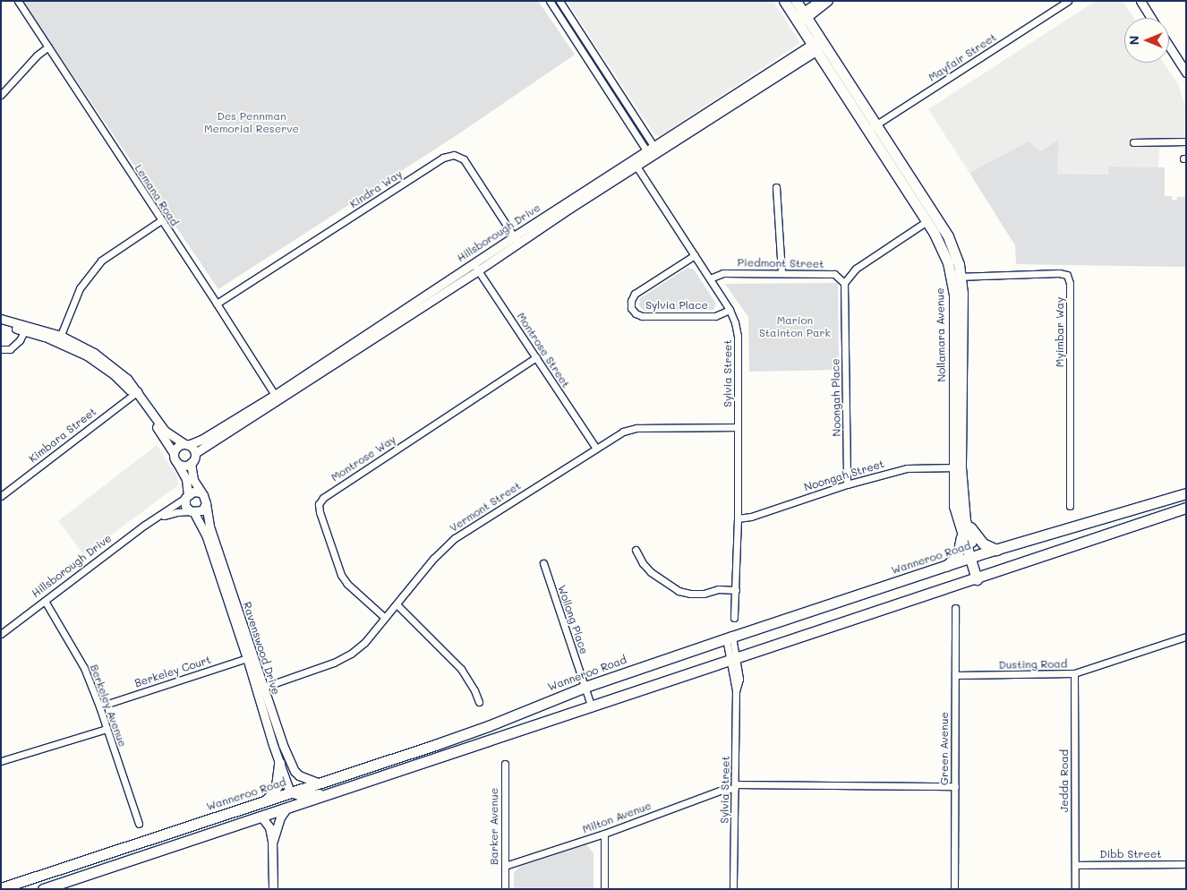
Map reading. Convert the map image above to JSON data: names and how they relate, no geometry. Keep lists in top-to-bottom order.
{
  "streets": {
    "main road": ["Nollamara Avenue", "Wanneroo Road"],
    "street": [
      "Mayfair Street",
      "Kindra Way",
      "Lemana Road",
      "Hillsborough Drive",
      "Piedmont Street",
      "Sylvia Place",
      "Myimbar Way",
      "Montrose Street",
      "Sylvia Street",
      "Noongah Place",
      "Kimbara Street",
      "Montrose Way",
      "Noongah Street",
      "Vermont Street",
      "Wollong Place",
      "Ravenswood Drive",
      "Dusting Road",
      "Berkeley Court",
      "Berkeley Avenue",
      "Green Avenue",
      "Jedda Road",
      "Milton Avenue",
      "Barker Avenue",
      "Dibb Street"
    ]
  },
  "crossings": [
    ["Mayfair Street", "Nollamara Avenue"],
    ["Kindra Way", "Lemana Road"],
    ["Kindra Way", "Hillsborough Drive"],
    ["Lemana Road", "Hillsborough Drive"],
    ["Hillsborough Drive", "Nollamara Avenue"],
    ["Hillsborough Drive", "Montrose Street"],
    ["Hillsborough Drive", "Sylvia Street"],
    ["Hillsborough Drive", "Ravenswood Drive"],
    ["Hillsborough Drive", "Berkeley Avenue"],
    ["Piedmont Street", "Sylvia Street"],
    ["Piedmont Street", "Noongah Place"],
    ["Sylvia Place", "Sylvia Street"],
    ["Myimbar Way", "Nollamara Avenue"],
    ["Nollamara Avenue", "Noongah Street"],
    ["Nollamara Avenue", "Wanneroo Road"],
    ["Montrose Street", "Montrose Way"],
    ["Montrose Street", "Vermont Street"],
    ["Sylvia Street", "Noongah Street"],
    ["Sylvia Street", "Vermont Street"],
    ["Sylvia Street", "Wanneroo Road"],
    ["Sylvia Street", "Milton Avenue"],
    ["Noongah Place", "Noongah Street"],
    ["Montrose Way", "Vermont Street"],
    ["Vermont Street", "Ravenswood Drive"],
    ["Wanneroo Road", "Wollong Place"],
    ["Wanneroo Road", "Ravenswood Drive"],
    ["Ravenswood Drive", "Berkeley Court"],
    ["Dusting Road", "Green Avenue"],
    ["Dusting Road", "Jedda Road"],
    ["Berkeley Court", "Berkeley Avenue"],
    ["Green Avenue", "Milton Avenue"],
    ["Jedda Road", "Dibb Street"],
    ["Milton Avenue", "Barker Avenue"]
  ],
  "parks": ["Des Pennman Memorial Reserve", "Marion Stainton Park"],
  "north": "left"
}
